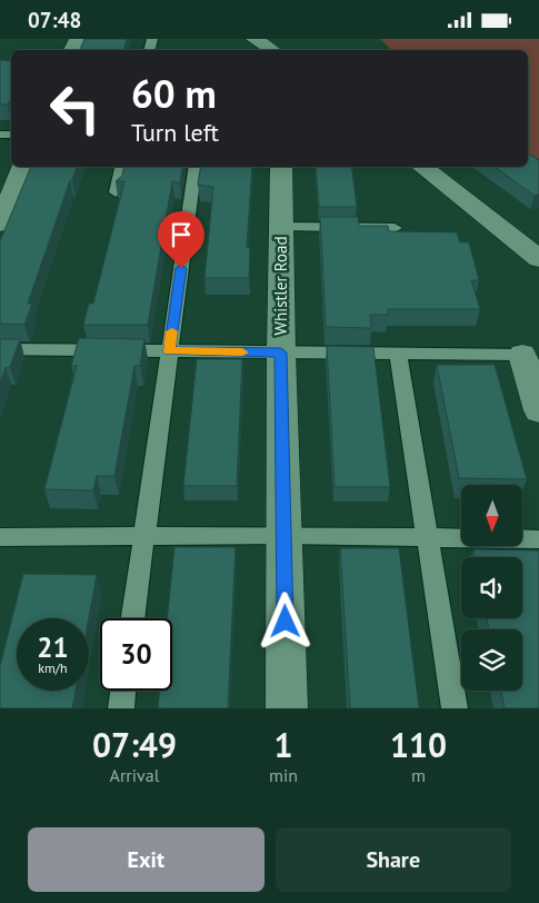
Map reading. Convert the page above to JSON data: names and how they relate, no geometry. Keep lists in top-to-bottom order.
{
  "streets": {
    "street": ["Whistler Road"]
  },
  "north": "bottom",
  "page": {
    "status": "07:48",
    "turn": ["60 m", "Turn left"],
    "speed": "21 km/h",
    "limit": "30",
    "eta": [
      "07:49",
      "Arrival",
      "1",
      "min",
      "110",
      "m"
    ],
    "buttons": ["Exit", "Share"]
  }
}
